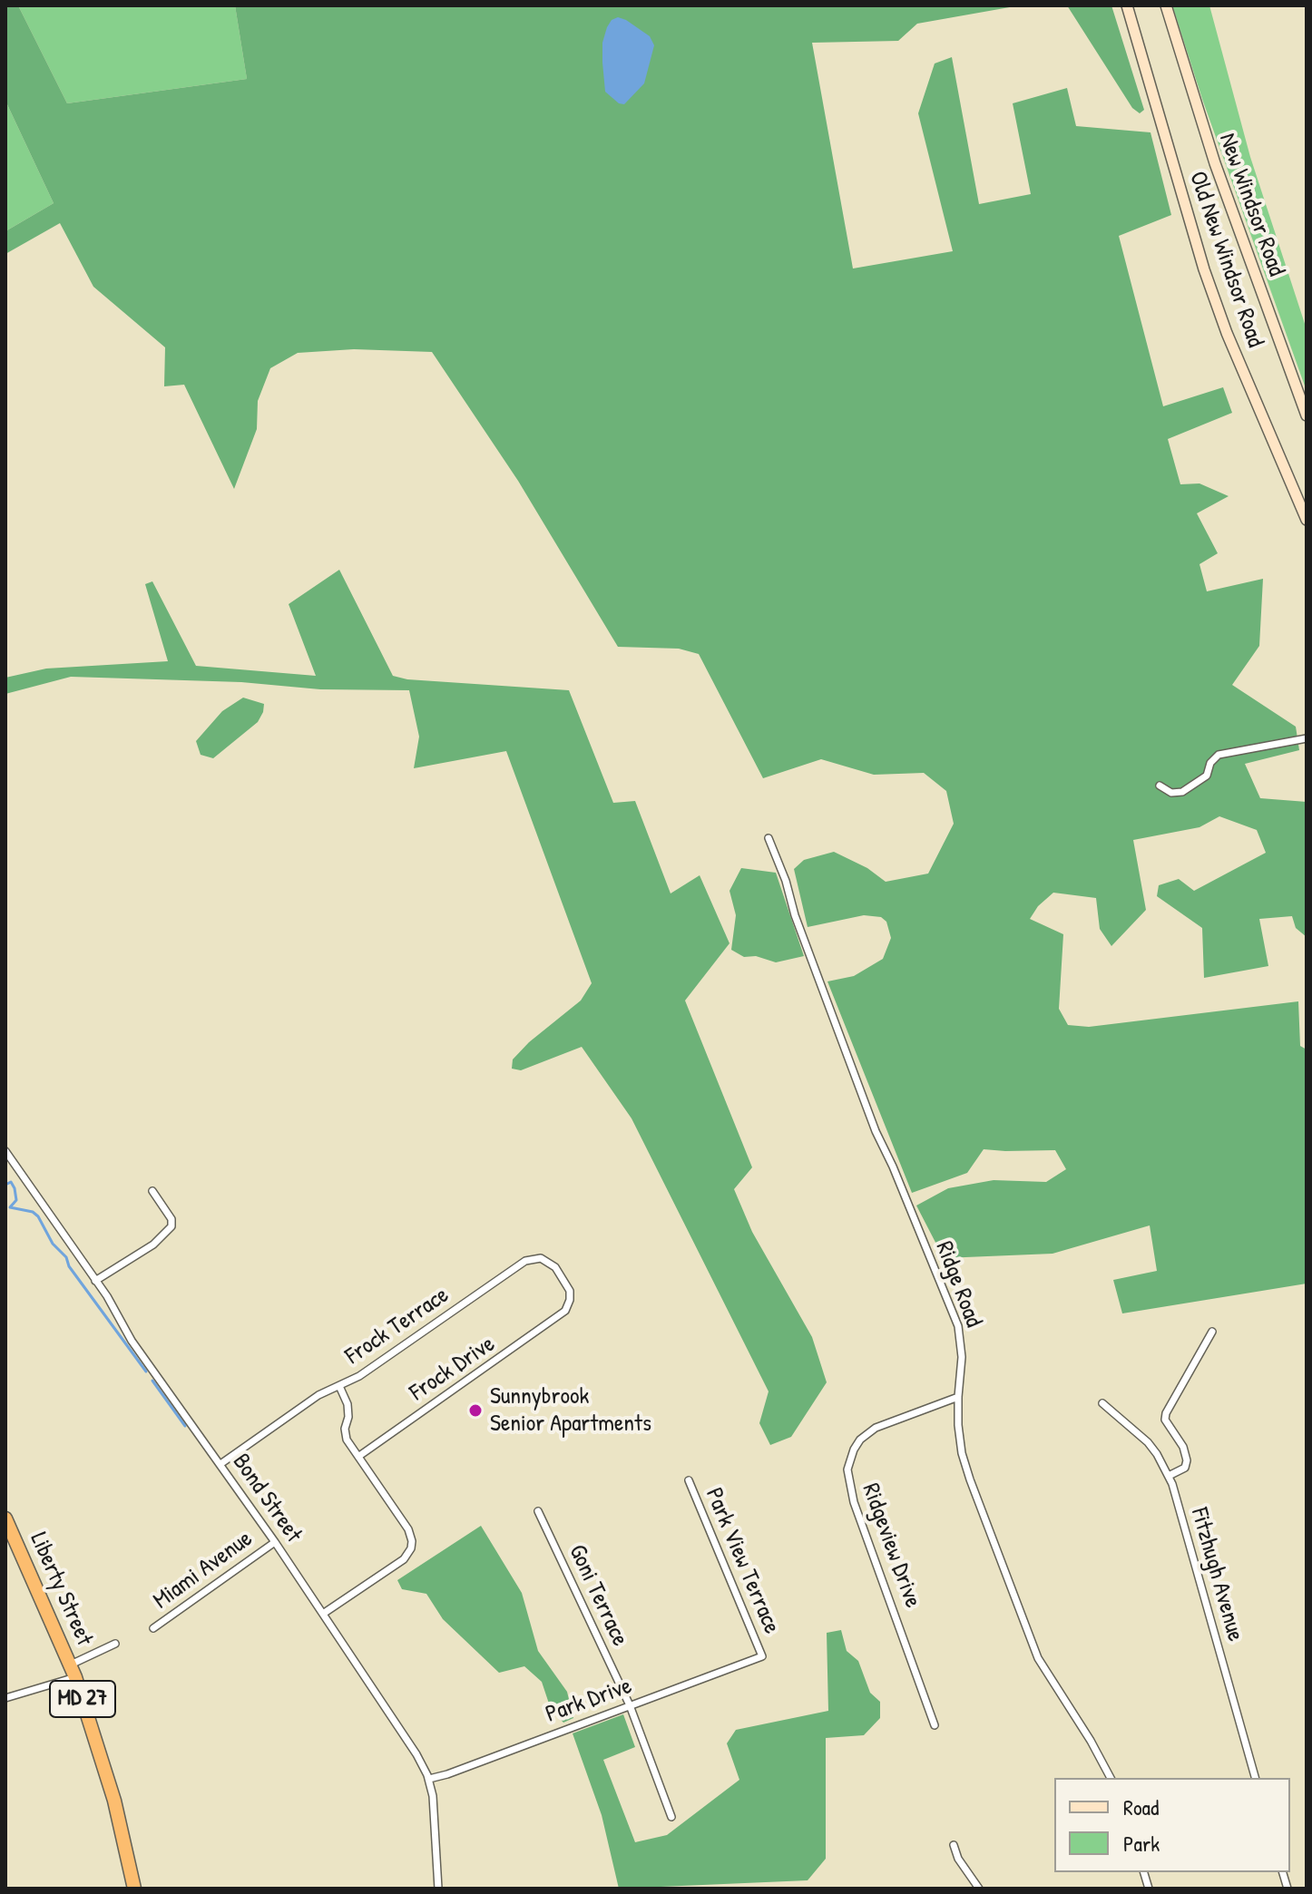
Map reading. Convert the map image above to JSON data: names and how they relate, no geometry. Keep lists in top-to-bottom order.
{
  "streets": {
    "highway": ["Liberty Street", "MD 27"],
    "street": [
      "New Windsor Road",
      "Old New Windsor Road",
      "Ridge Road",
      "Frock Terrace",
      "Frock Drive",
      "Bond Street",
      "Ridgeview Drive",
      "Park View Terrace",
      "Miami Avenue",
      "Fitzhugh Avenue",
      "Goni Terrace",
      "Park Drive"
    ]
  },
  "crossings": [
    ["Ridge Road", "Ridgeview Drive"],
    ["Frock Terrace", "Frock Drive"],
    ["Frock Terrace", "Bond Street"],
    ["Bond Street", "Miami Avenue"],
    ["Bond Street", "Park Drive"],
    ["Park View Terrace", "Park Drive"],
    ["Goni Terrace", "Park Drive"]
  ],
  "places": ["Sunnybrook Senior Apartments"],
  "legend": ["Road", "Park"]
}
